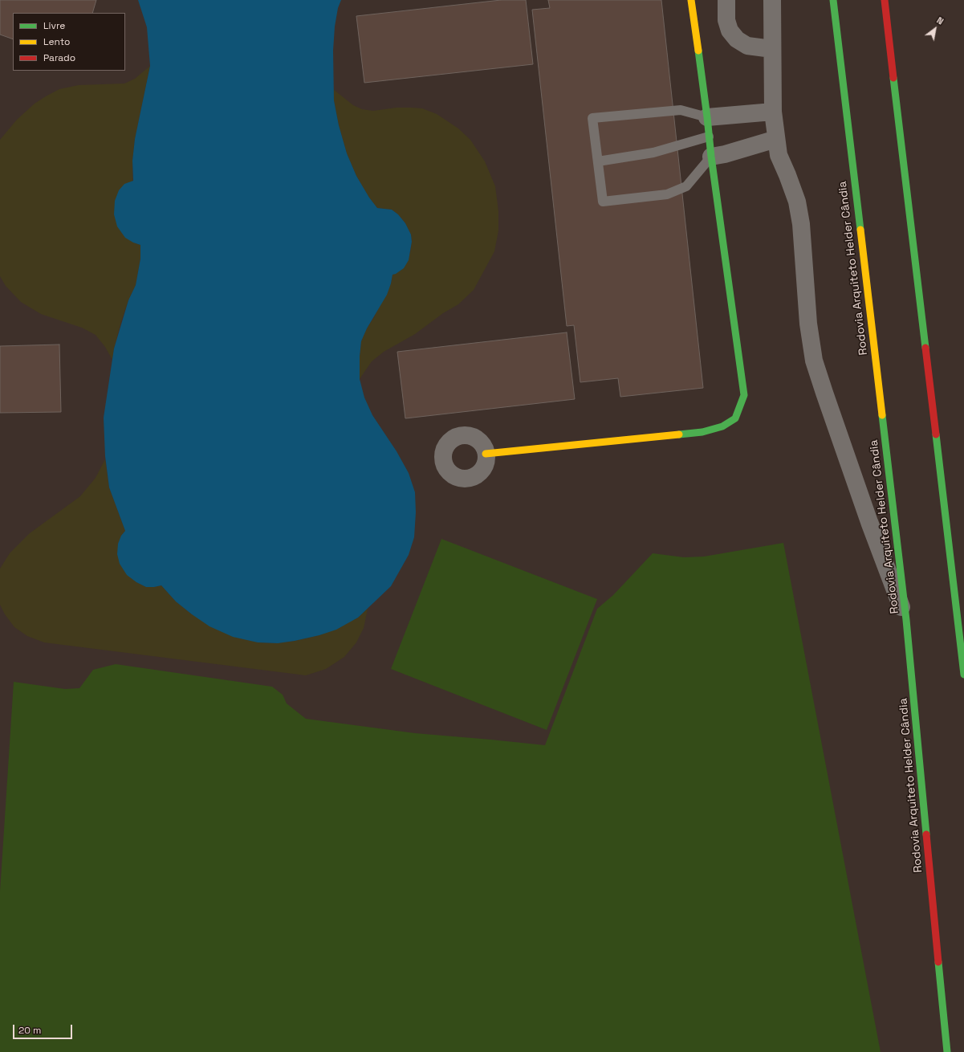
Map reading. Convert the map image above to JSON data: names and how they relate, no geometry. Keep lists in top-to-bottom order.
{
  "streets": {
    "main road": ["Rodovia Arquiteto Helder Cândia"]
  },
  "legend": ["Livre", "Lento", "Parado"],
  "scale_bar": "20 m",
  "north": "top right"
}
